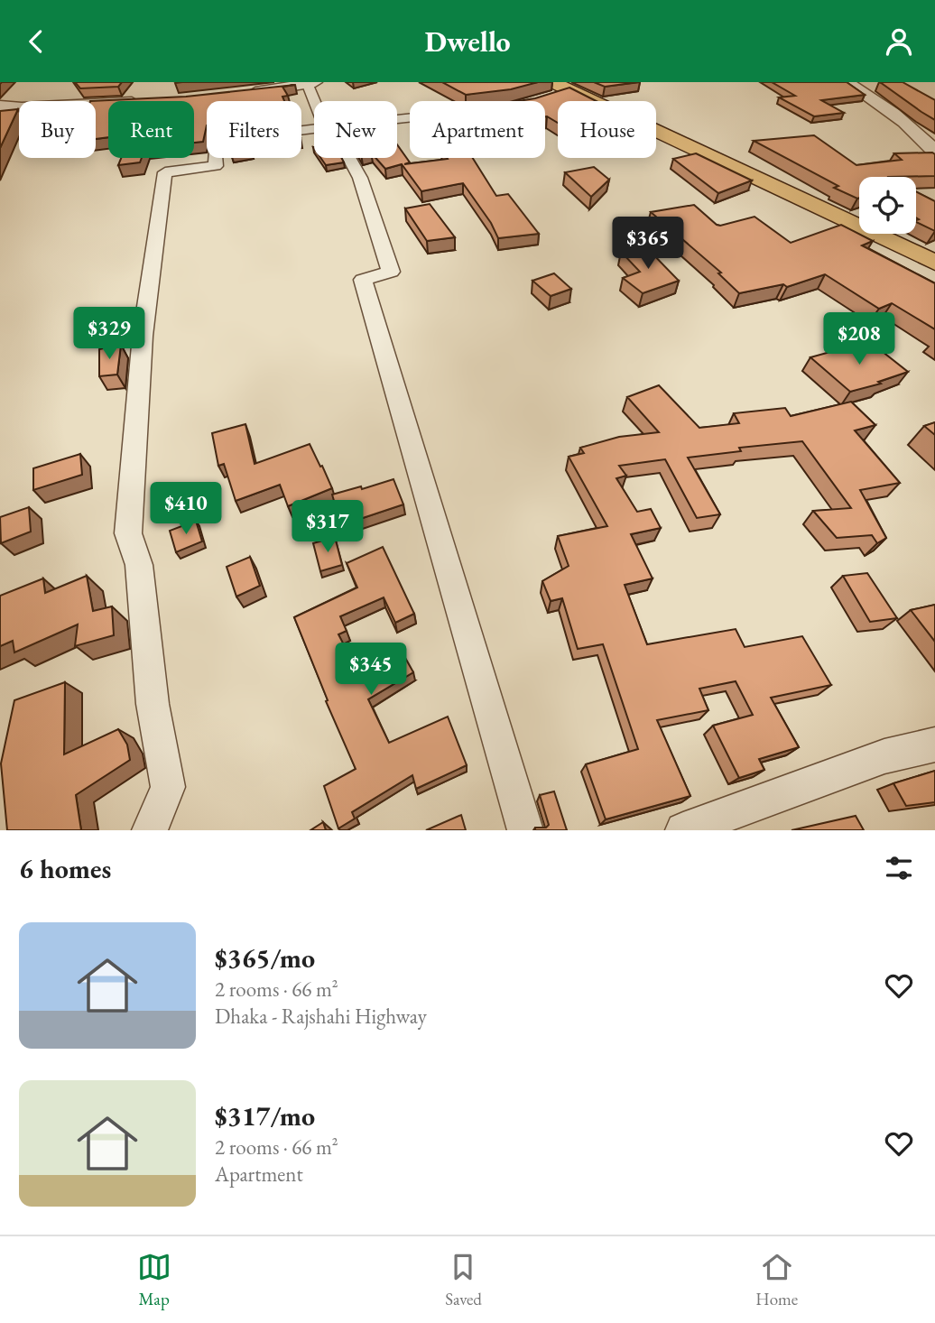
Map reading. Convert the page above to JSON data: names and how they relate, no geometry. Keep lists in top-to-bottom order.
{
  "page": {
    "header": "Dwello",
    "chip": [
      "Buy",
      "Rent",
      "Filters",
      "New",
      "Apartment",
      "House"
    ],
    "price": [
      "$365",
      "$329",
      "$208",
      "$410",
      "$317",
      "$345"
    ],
    "heading": "6 homes",
    "list": [
      {
        "name": "$365/mo",
        "note": "2 rooms · 66 m² · Dhaka - Rajshahi Highway"
      },
      {
        "name": "$317/mo",
        "note": "2 rooms · 66 m² · Apartment"
      }
    ],
    "tabs": ["Map", "Saved", "Home"]
  }
}
